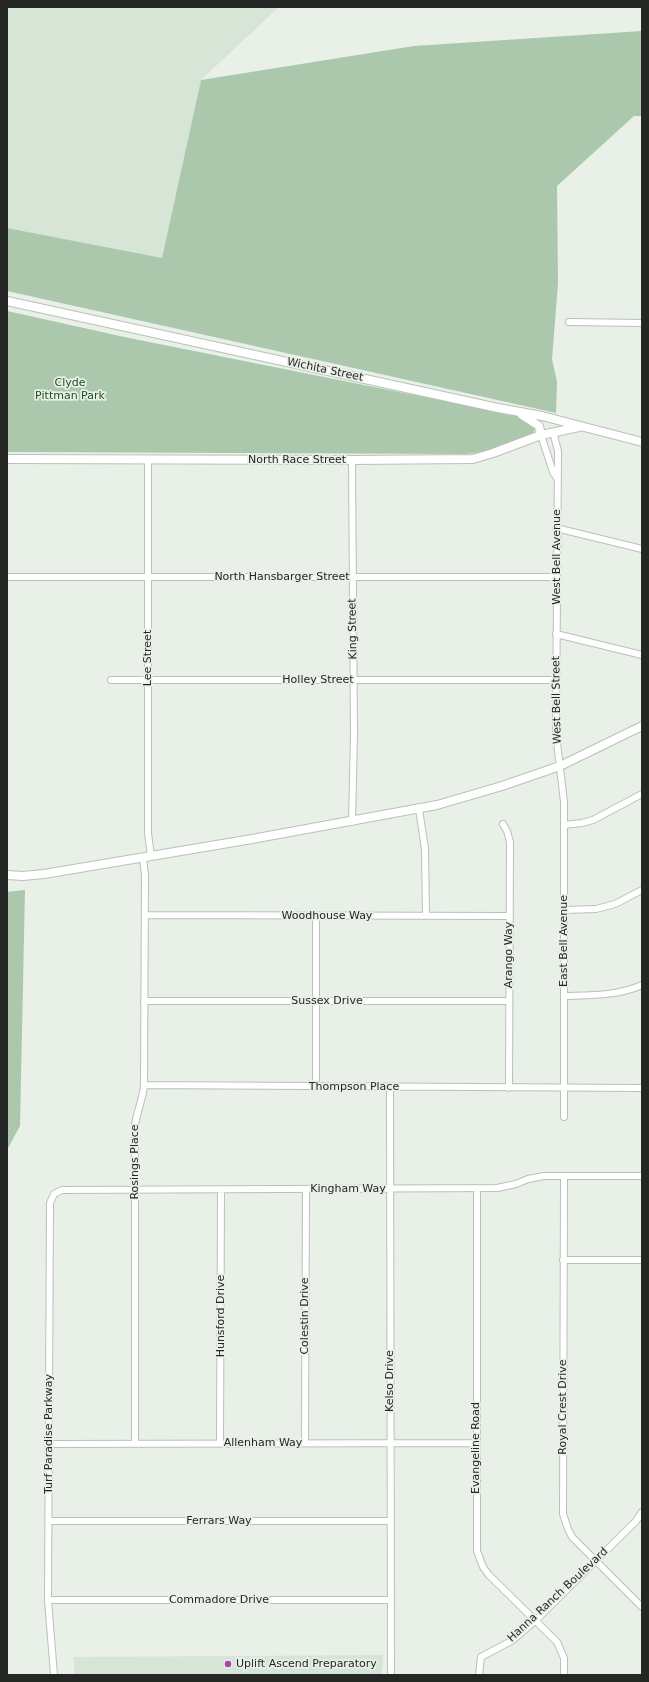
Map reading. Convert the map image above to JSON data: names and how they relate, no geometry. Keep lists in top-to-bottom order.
{
  "streets": {
    "street": [
      "Wichita Street",
      "North Race Street",
      "West Bell Avenue",
      "North Hansbarger Street",
      "King Street",
      "Lee Street",
      "Holley Street",
      "West Bell Street",
      "Woodhouse Way",
      "East Bell Avenue",
      "Arango Way",
      "Sussex Drive",
      "Thompson Place",
      "Rosings Place",
      "Kingham Way",
      "Hunsford Drive",
      "Colestin Drive",
      "Kelso Drive",
      "Royal Crest Drive",
      "Turf Paradise Parkway",
      "Allenham Way",
      "Evangeline Road",
      "Ferrars Way",
      "Hanna Ranch Boulevard",
      "Commadore Drive"
    ]
  },
  "crossings": [
    ["Wichita Street", "North Race Street"],
    ["North Race Street", "West Bell Avenue"],
    ["North Race Street", "King Street"],
    ["North Race Street", "Lee Street"],
    ["West Bell Avenue", "North Hansbarger Street"],
    ["West Bell Avenue", "West Bell Street"],
    ["North Hansbarger Street", "King Street"],
    ["North Hansbarger Street", "Lee Street"],
    ["King Street", "Holley Street"],
    ["Lee Street", "Holley Street"],
    ["Lee Street", "Rosings Place"],
    ["Holley Street", "West Bell Street"],
    ["West Bell Street", "East Bell Avenue"],
    ["Woodhouse Way", "Arango Way"],
    ["Woodhouse Way", "Rosings Place"],
    ["East Bell Avenue", "Thompson Place"],
    ["Arango Way", "Sussex Drive"],
    ["Arango Way", "Thompson Place"],
    ["Sussex Drive", "Rosings Place"],
    ["Thompson Place", "Rosings Place"],
    ["Thompson Place", "Kelso Drive"],
    ["Rosings Place", "Kingham Way"],
    ["Rosings Place", "Allenham Way"],
    ["Kingham Way", "Hunsford Drive"],
    ["Kingham Way", "Colestin Drive"],
    ["Kingham Way", "Kelso Drive"],
    ["Kingham Way", "Royal Crest Drive"],
    ["Kingham Way", "Turf Paradise Parkway"],
    ["Kingham Way", "Evangeline Road"],
    ["Hunsford Drive", "Allenham Way"],
    ["Colestin Drive", "Allenham Way"],
    ["Kelso Drive", "Allenham Way"],
    ["Kelso Drive", "Ferrars Way"],
    ["Kelso Drive", "Commadore Drive"],
    ["Royal Crest Drive", "Hanna Ranch Boulevard"],
    ["Turf Paradise Parkway", "Allenham Way"],
    ["Turf Paradise Parkway", "Ferrars Way"],
    ["Turf Paradise Parkway", "Commadore Drive"],
    ["Allenham Way", "Evangeline Road"],
    ["Evangeline Road", "Hanna Ranch Boulevard"]
  ],
  "parks": ["Clyde Pittman Park"],
  "places": ["Uplift Ascend Preparatory"]
}
